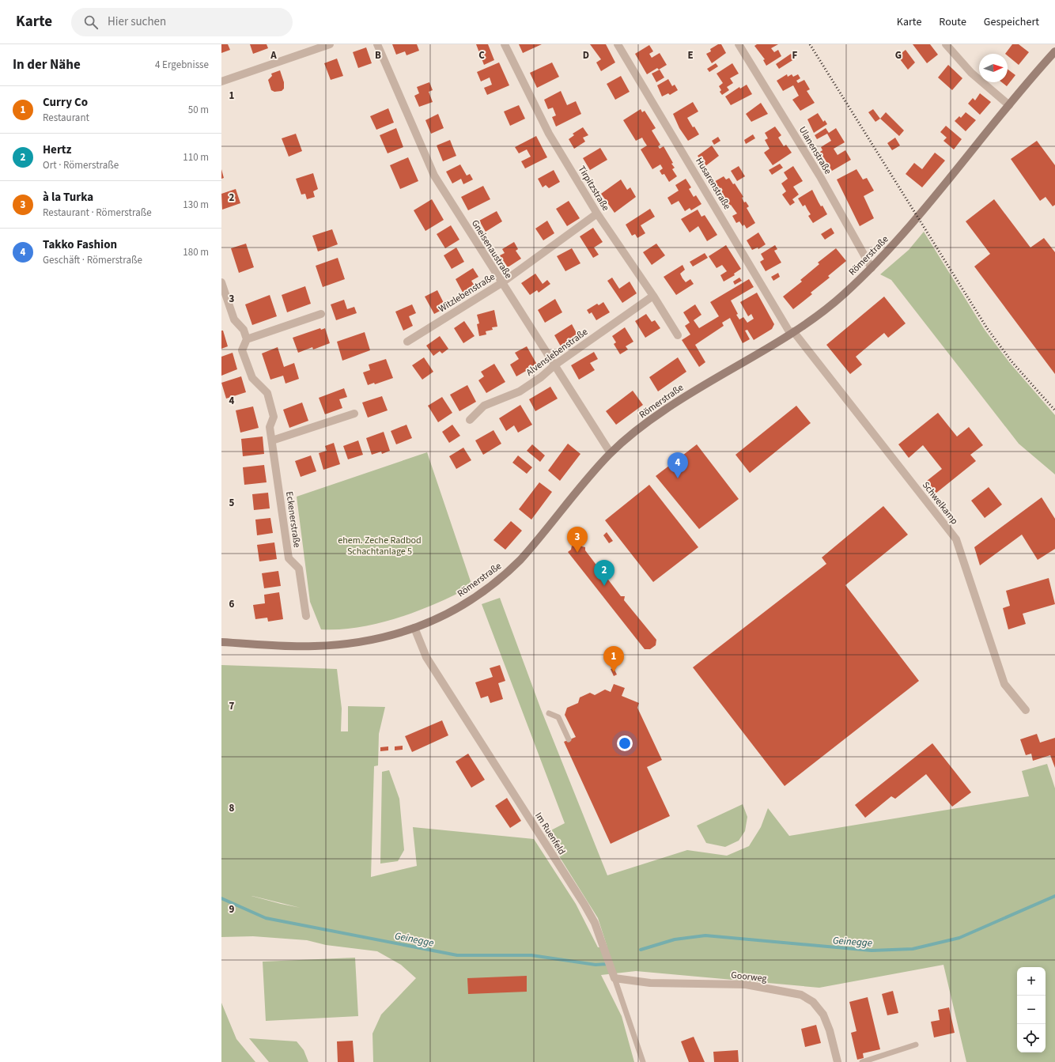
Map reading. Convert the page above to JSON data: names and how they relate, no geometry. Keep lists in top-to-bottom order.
{
  "streets": {
    "main road": ["Römerstraße"],
    "street": [
      "Ulanenstraße",
      "Husarenstraße",
      "Tirpitzstraße",
      "Gneisenaustraße",
      "Witzlebenstraße",
      "Alvenslebenstraße",
      "Schwelkamp",
      "Eckenerstraße",
      "Im Ruenfeld",
      "Goorweg"
    ]
  },
  "crossings": [
    ["Ulanenstraße", "Römerstraße"],
    ["Husarenstraße", "Römerstraße"],
    ["Husarenstraße", "Schwelkamp"],
    ["Tirpitzstraße", "Witzlebenstraße"],
    ["Tirpitzstraße", "Alvenslebenstraße"],
    ["Gneisenaustraße", "Römerstraße"],
    ["Gneisenaustraße", "Witzlebenstraße"],
    ["Gneisenaustraße", "Alvenslebenstraße"],
    ["Römerstraße", "Schwelkamp"],
    ["Römerstraße", "Im Ruenfeld"],
    ["Im Ruenfeld", "Goorweg"]
  ],
  "water": ["Geinegge"],
  "parks": ["ehem. Zeche Radbod Schachtanlage 5"],
  "north": "right",
  "page": {
    "header": "Karte",
    "search": "Hier suchen",
    "nav": ["Karte", "Route", "Gespeichert"],
    "heading": ["In der Nähe", "4 Ergebnisse"],
    "list": [
      {
        "mark": "1",
        "name": "Curry Co",
        "note": "Restaurant",
        "value": "50 m"
      },
      {
        "mark": "2",
        "name": "Hertz",
        "note": "Ort · Römerstraße",
        "value": "110 m"
      },
      {
        "mark": "3",
        "name": "à la Turka",
        "note": "Restaurant · Römerstraße",
        "value": "130 m"
      },
      {
        "mark": "4",
        "name": "Takko Fashion",
        "note": "Geschäft · Römerstraße",
        "value": "180 m"
      }
    ],
    "pins": [
      "4",
      "3",
      "2",
      "1"
    ],
    "map_buttons": ["+", "−"]
  },
  "grid": {
    "columns": [
      "A",
      "B",
      "C",
      "D",
      "E",
      "F",
      "G"
    ],
    "rows": [
      "1",
      "2",
      "3",
      "4",
      "5",
      "6",
      "7",
      "8",
      "9"
    ]
  }
}
